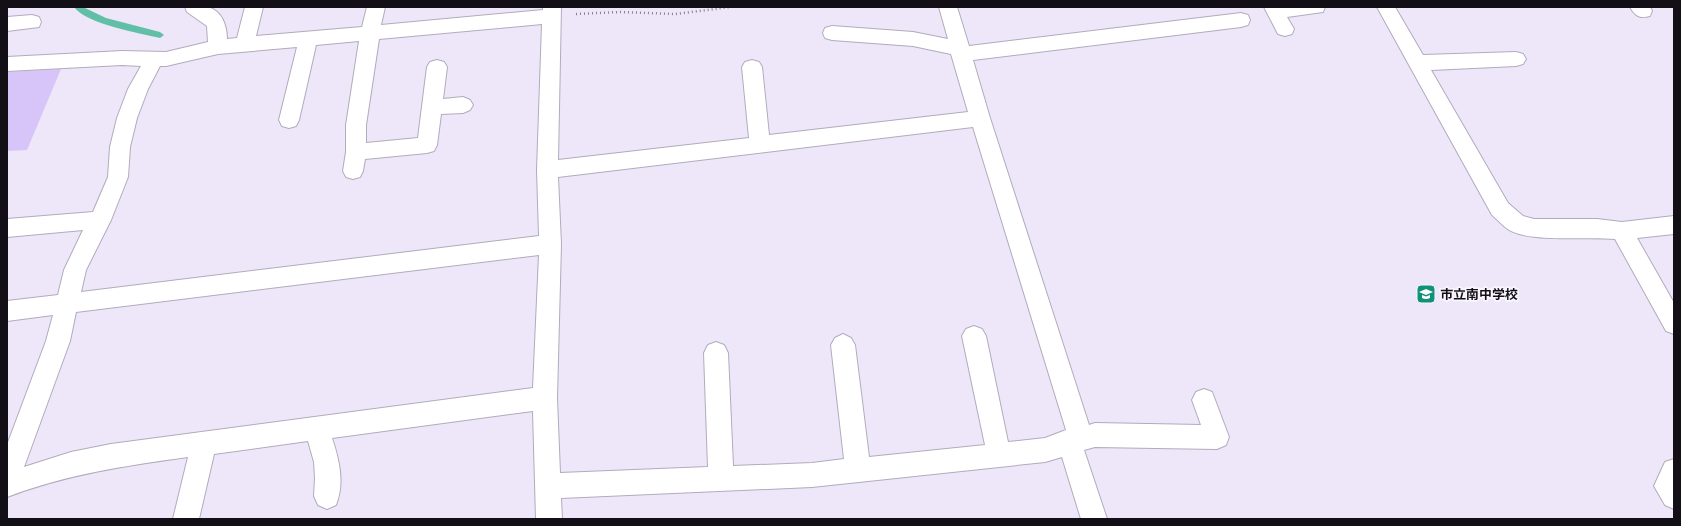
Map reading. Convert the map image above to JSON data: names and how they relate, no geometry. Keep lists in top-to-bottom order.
{
  "places": {
    "school or university": ["市立南中学校"]
  }
}
